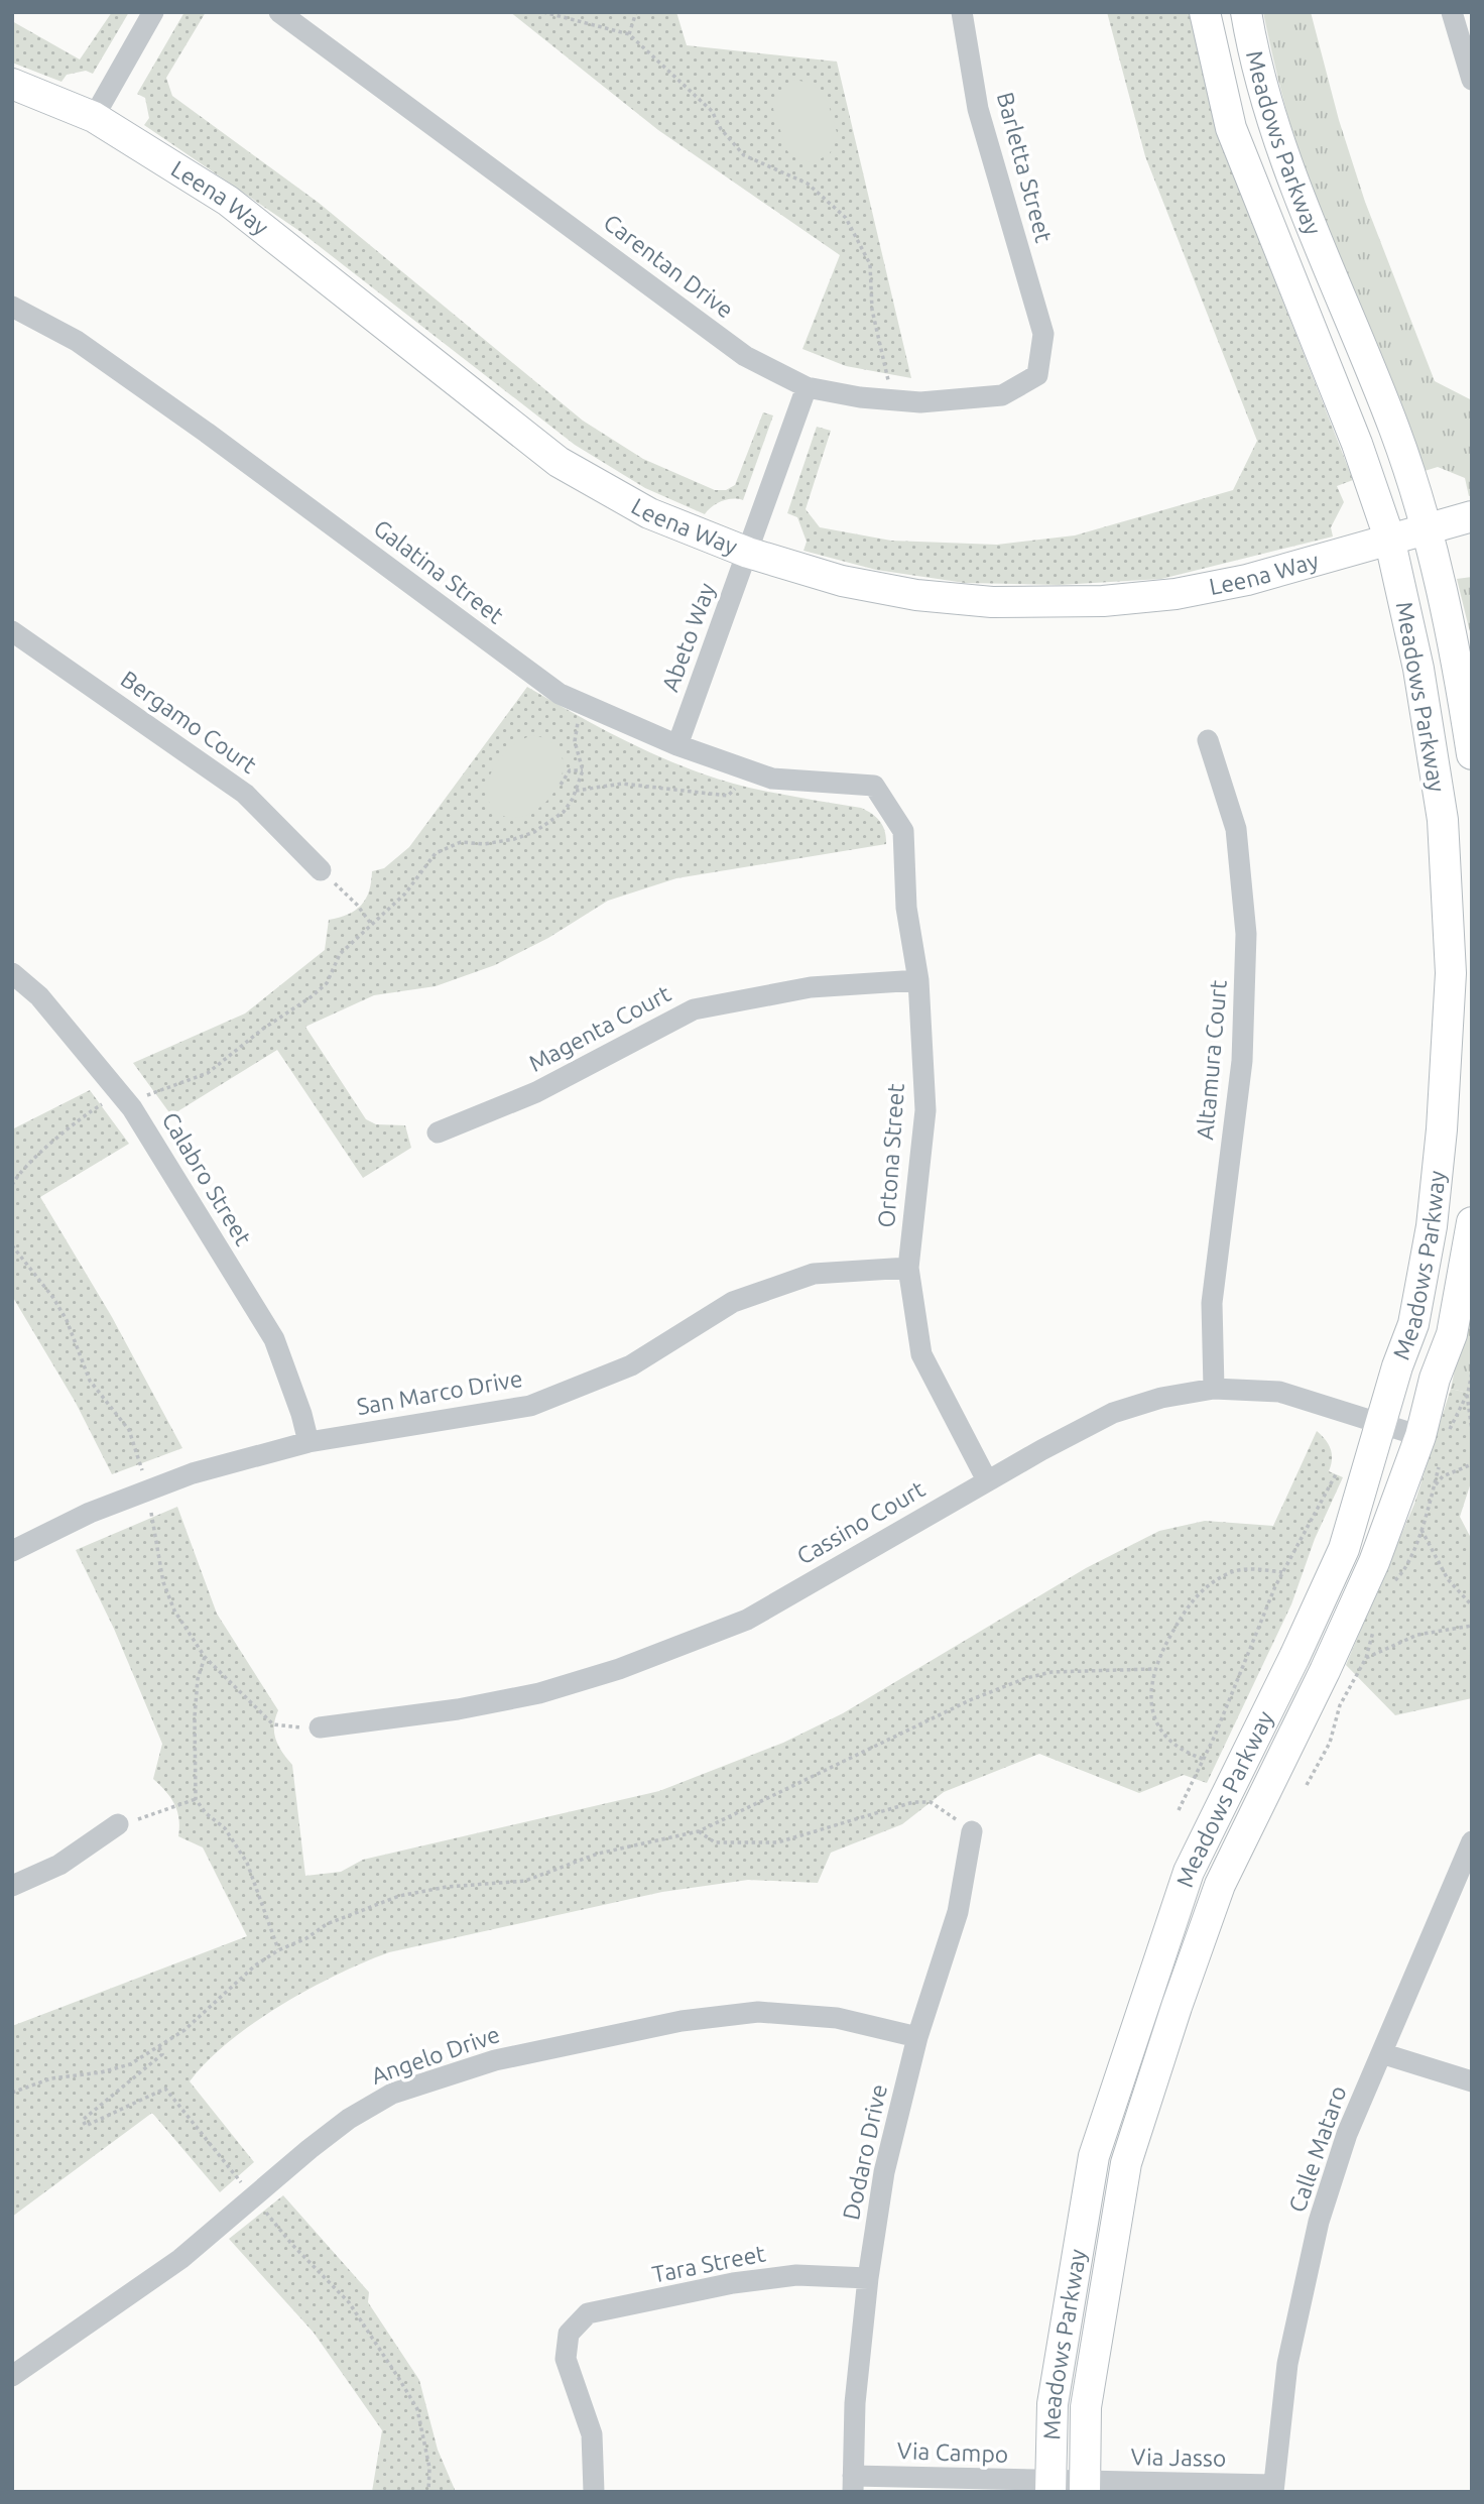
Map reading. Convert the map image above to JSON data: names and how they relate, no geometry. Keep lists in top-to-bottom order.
{
  "streets": {
    "main road": ["Meadows Parkway", "Leena Way"],
    "street": [
      "Barletta Street",
      "Carentan Drive",
      "Galatina Street",
      "Abeto Way",
      "Bergamo Court",
      "Magenta Court",
      "Altamura Court",
      "Ortona Street",
      "Calabro Street",
      "San Marco Drive",
      "Cassino Court",
      "Angelo Drive",
      "Calle Mataro",
      "Dodaro Drive",
      "Tara Street",
      "Via Campo",
      "Via Jasso"
    ]
  },
  "crossings": [
    ["Meadows Parkway", "Leena Way"],
    ["Meadows Parkway", "Cassino Court"],
    ["Meadows Parkway", "Via Campo"],
    ["Meadows Parkway", "Via Jasso"],
    ["Barletta Street", "Carentan Drive"],
    ["Leena Way", "Abeto Way"],
    ["Carentan Drive", "Abeto Way"],
    ["Galatina Street", "Abeto Way"],
    ["Galatina Street", "Ortona Street"],
    ["Magenta Court", "Ortona Street"],
    ["Altamura Court", "Cassino Court"],
    ["Ortona Street", "San Marco Drive"],
    ["Ortona Street", "Cassino Court"],
    ["Calabro Street", "San Marco Drive"],
    ["Angelo Drive", "Dodaro Drive"],
    ["Calle Mataro", "Via Jasso"],
    ["Dodaro Drive", "Tara Street"],
    ["Dodaro Drive", "Via Campo"],
    ["Via Campo", "Via Jasso"]
  ]
}
